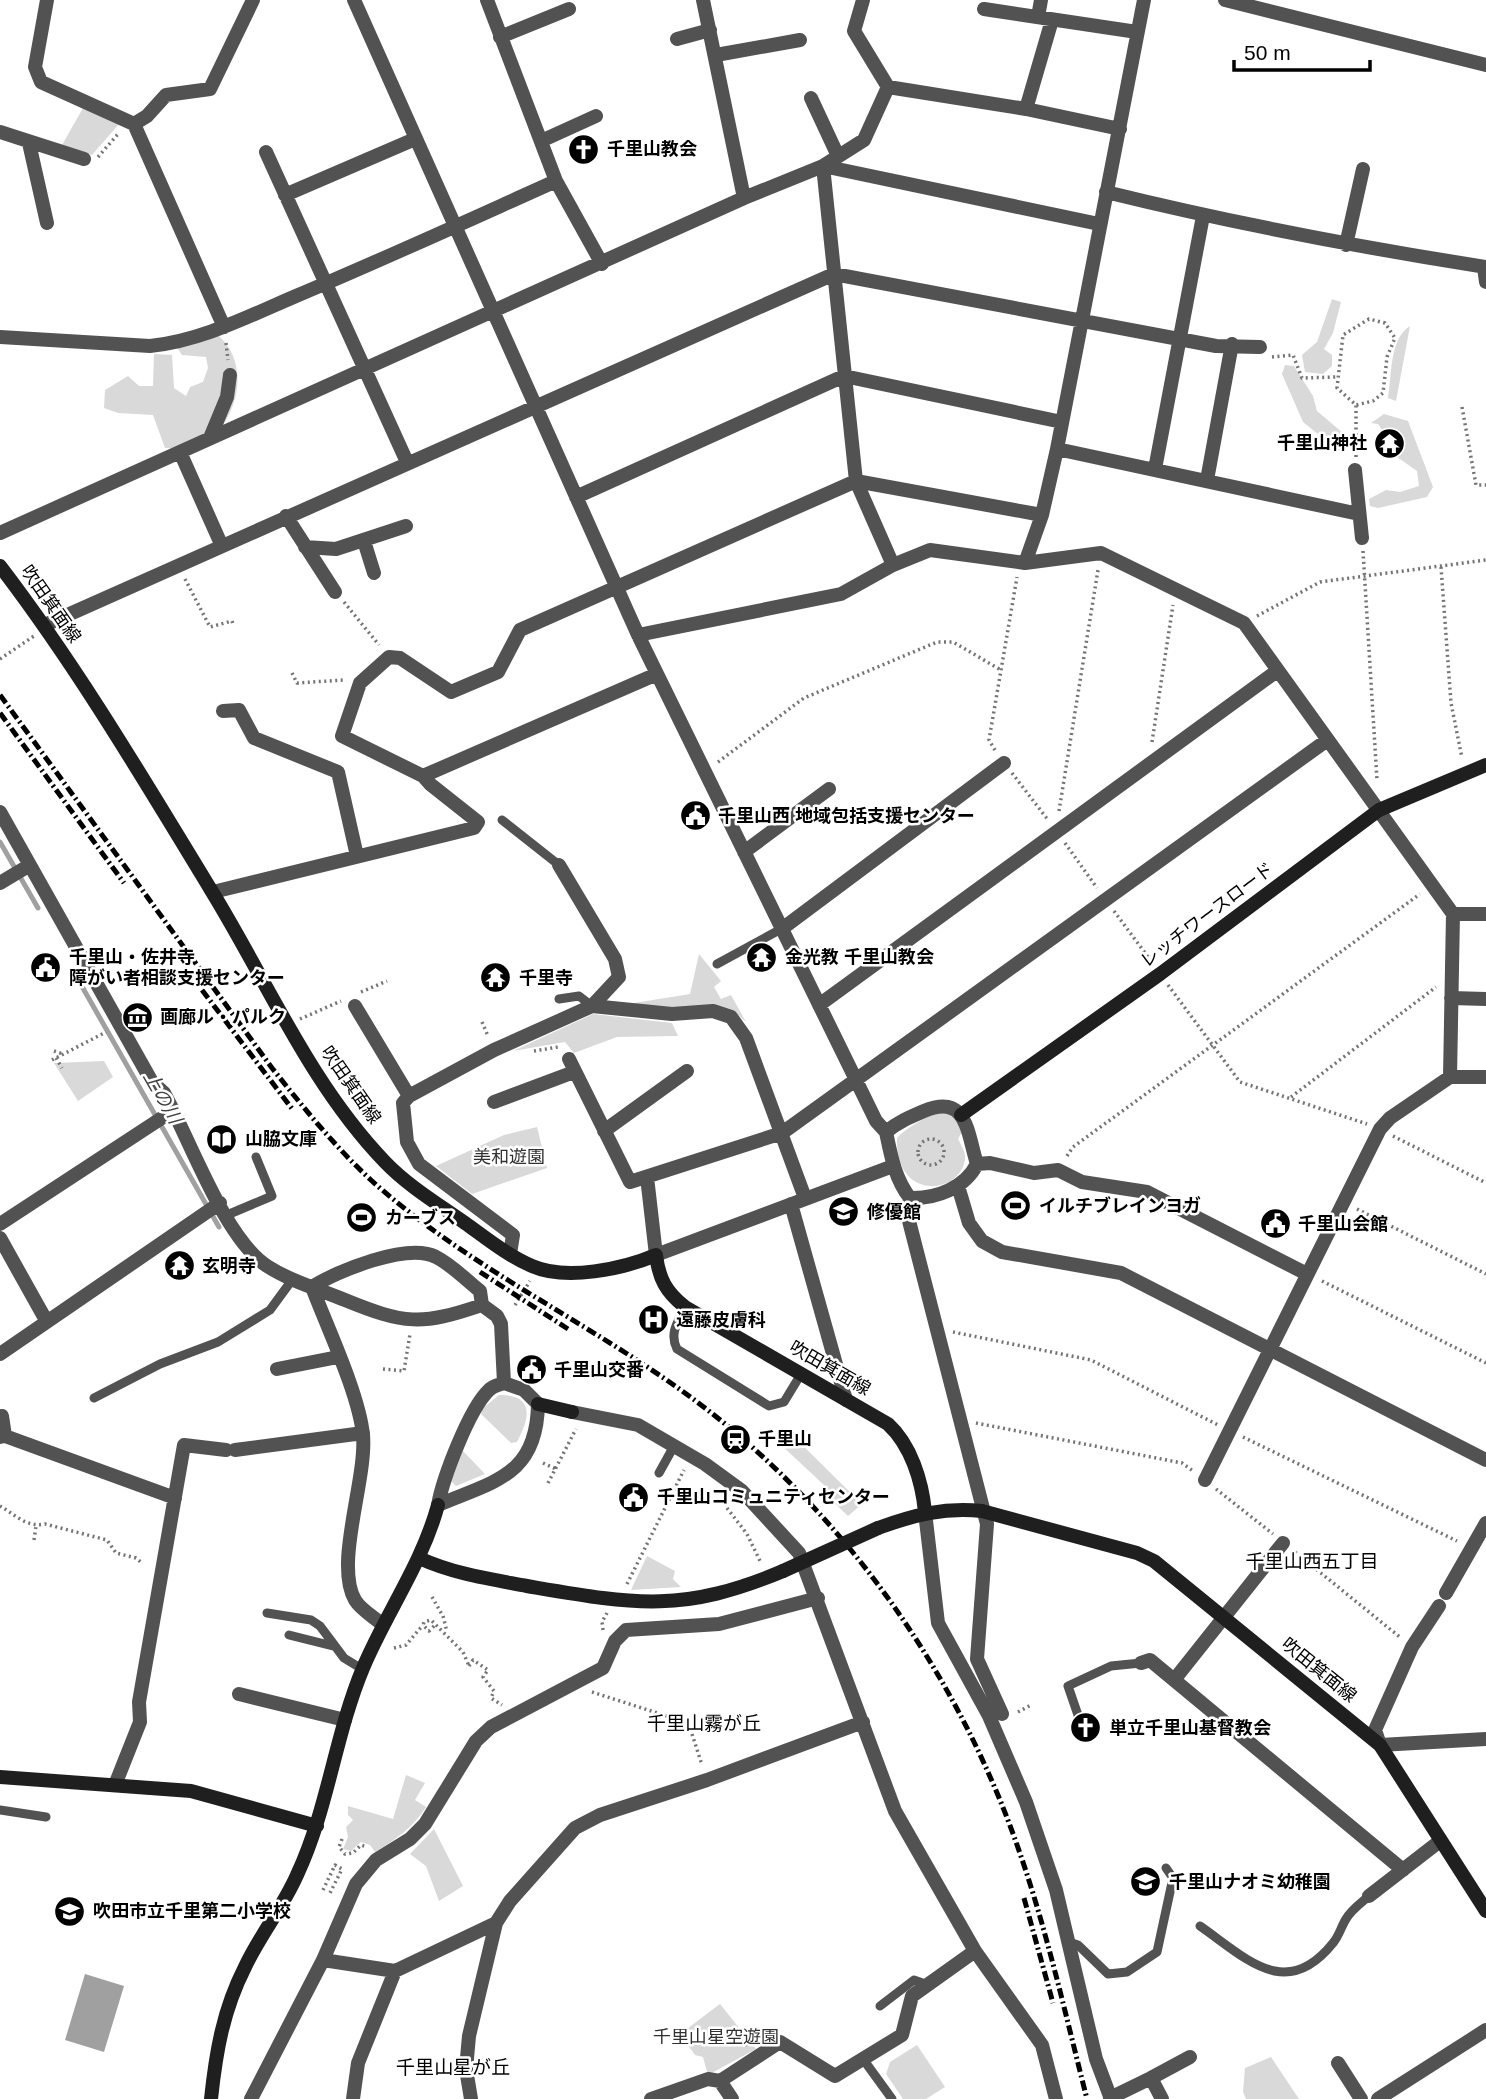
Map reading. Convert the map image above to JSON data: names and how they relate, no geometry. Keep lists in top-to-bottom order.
{
  "streets": {
    "street": ["吹田箕面線", "レッチワースロード"]
  },
  "districts": ["千里山西五丁目", "千里山霧が丘", "千里山星が丘"],
  "water": ["上の川"],
  "parks": ["美和遊園", "千里山星空遊園"],
  "places": {
    "church": ["千里山教会", "単立千里山基督教会"],
    "temple": [
      "千里山神社",
      "金光教 千里山教会",
      "千里寺",
      "玄明寺"
    ],
    "public building": [
      "千里山西 地域包括支援センター",
      "千里山・佐井寺 障がい者相談支援センター",
      "千里山会館",
      "千里山交番",
      "千里山コミュニティセンター"
    ],
    "museum": ["画廊ル・パルク"],
    "library": ["山脇文庫"],
    "sports": ["イルチブレインヨガ", "カーブス"],
    "school or university": ["修優館", "千里山ナオミ幼稚園", "吹田市立千里第二小学校"],
    "hospital": ["遠藤皮膚科"],
    "station": ["千里山"]
  },
  "scale_bar": "50 m"
}
